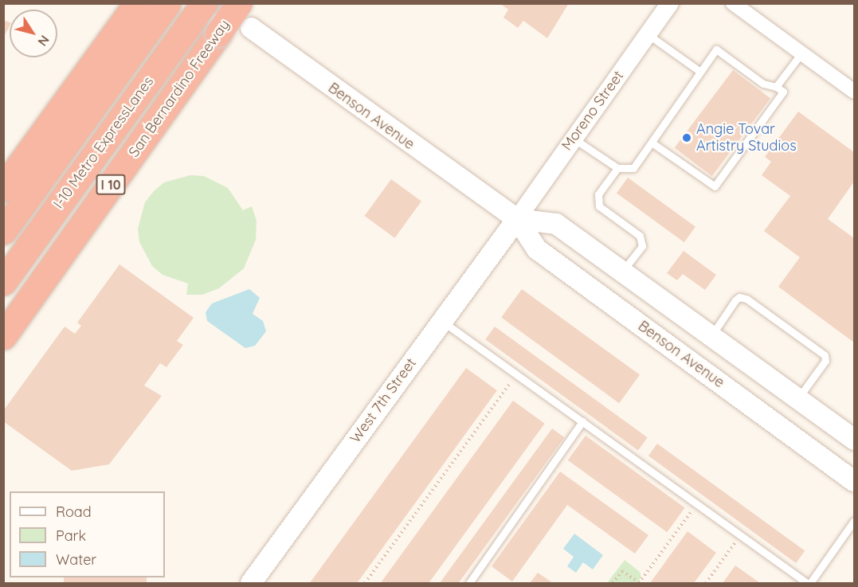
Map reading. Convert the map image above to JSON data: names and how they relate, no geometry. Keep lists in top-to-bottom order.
{
  "streets": {
    "highway": ["San Bernardino Freeway", "I-10 Metro ExpressLanes", "I 10"],
    "main road": ["Benson Avenue", "West 7th Street"],
    "street": ["Moreno Street"]
  },
  "crossings": [
    ["Moreno Street", "Benson Avenue"],
    ["Moreno Street", "West 7th Street"],
    ["Benson Avenue", "West 7th Street"]
  ],
  "places": ["Angie Tovar Artistry Studios"],
  "legend": ["Road", "Park", "Water"],
  "north": "bottom right"
}
